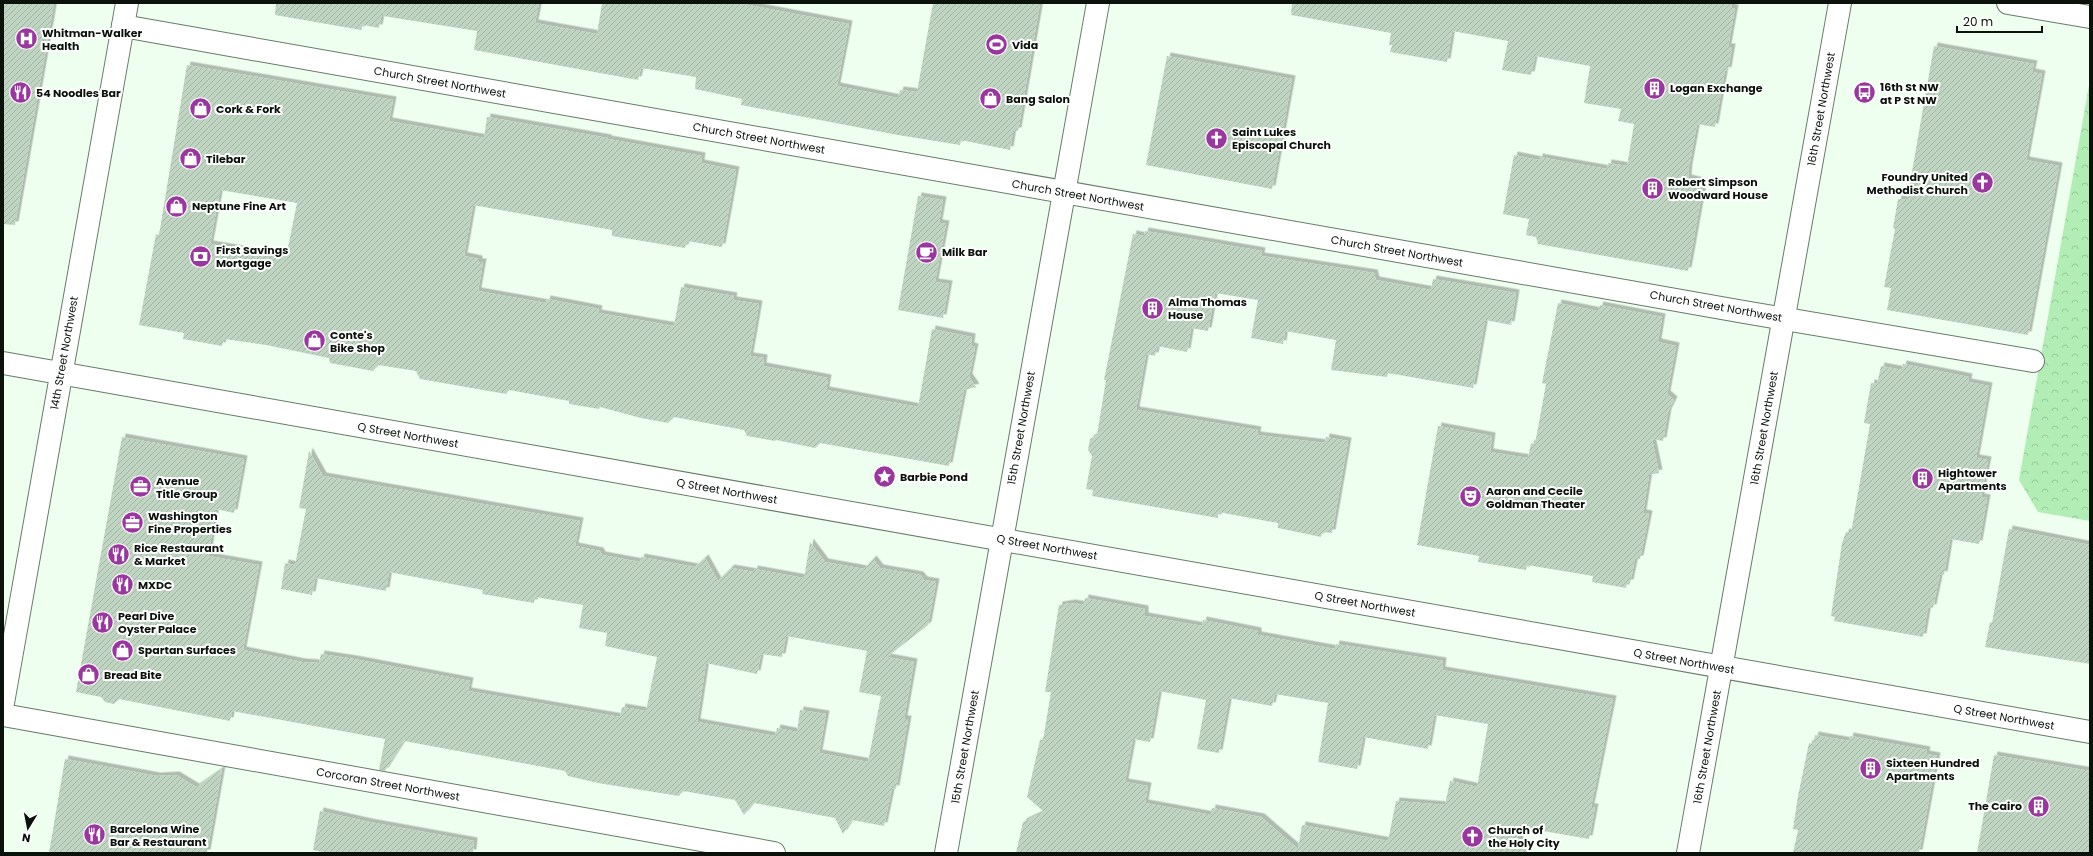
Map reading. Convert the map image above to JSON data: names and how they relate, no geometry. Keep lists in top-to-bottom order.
{
  "streets": {
    "main road": [
      "Church Street Northwest",
      "16th Street Northwest",
      "14th Street Northwest",
      "15th Street Northwest",
      "Q Street Northwest",
      "Corcoran Street Northwest"
    ]
  },
  "crossings": [
    ["Church Street Northwest", "16th Street Northwest"],
    ["Church Street Northwest", "14th Street Northwest"],
    ["Church Street Northwest", "15th Street Northwest"],
    ["16th Street Northwest", "Q Street Northwest"],
    ["14th Street Northwest", "Q Street Northwest"],
    ["15th Street Northwest", "Q Street Northwest"]
  ],
  "places": {
    "hospital": ["Whitman-Walker Health"],
    "sports": ["Vida"],
    "building": [
      "Logan Exchange",
      "Robert Simpson Woodward House",
      "Alma Thomas House",
      "Hightower Apartments",
      "Sixteen Hundred Apartments",
      "The Cairo"
    ],
    "restaurant": [
      "54 Noodles Bar",
      "Rice Restaurant & Market",
      "MXDC",
      "Pearl Dive Oyster Palace",
      "Barcelona Wine Bar & Restaurant"
    ],
    "bus stop": ["16th St NW at P St NW"],
    "shop": [
      "Bang Salon",
      "Cork & Fork",
      "Tilebar",
      "Neptune Fine Art",
      "Conte's Bike Shop",
      "Spartan Surfaces",
      "Bread Bite"
    ],
    "church": ["Saint Lukes Episcopal Church", "Foundry United Methodist Church", "Church of the Holy City"],
    "cafe": ["Milk Bar"],
    "bank": ["First Savings Mortgage"],
    "place": ["Barbie Pond"],
    "office": ["Avenue Title Group", "Washington Fine Properties"],
    "theatre": ["Aaron and Cecile Goldman Theater"]
  },
  "scale_bar": "20 m",
  "north": "bottom"
}
